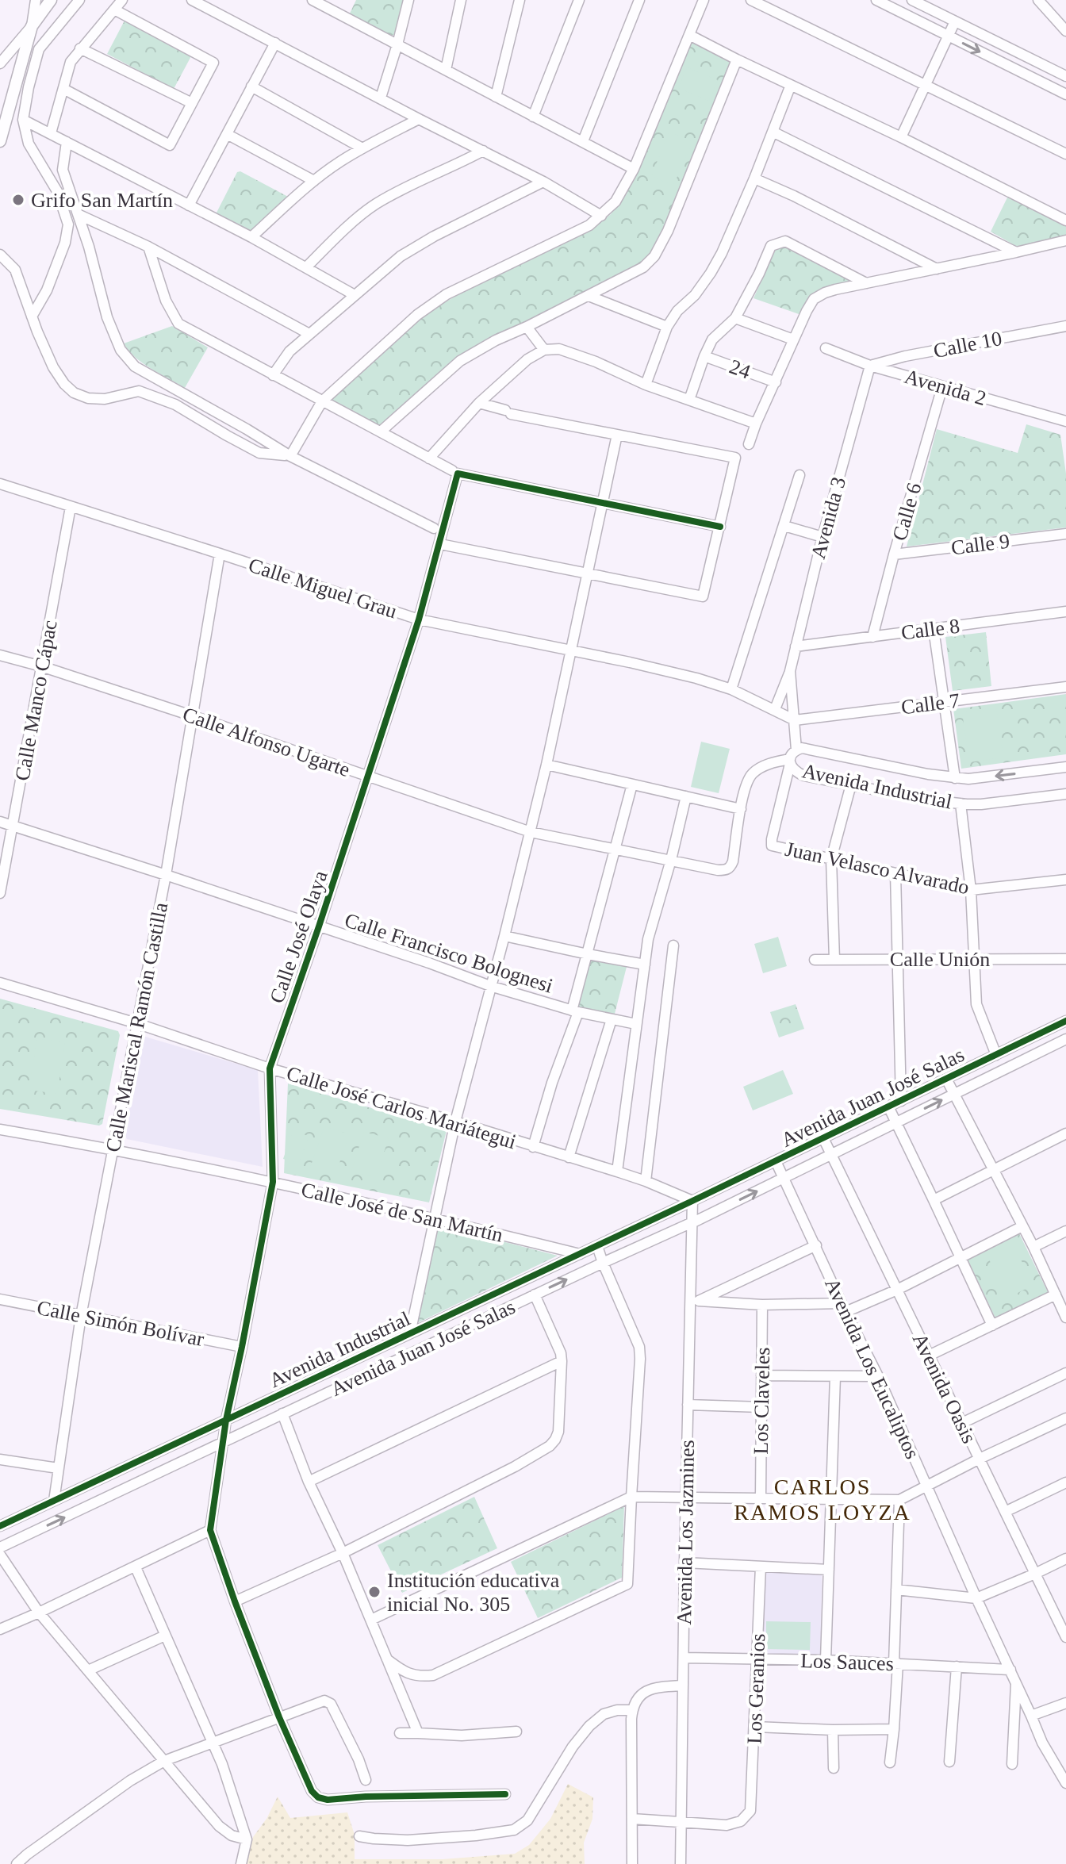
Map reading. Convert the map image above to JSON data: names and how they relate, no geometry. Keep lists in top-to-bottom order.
{
  "streets": {
    "street": [
      "Calle 10",
      "24",
      "Avenida 2",
      "Calle 6",
      "Avenida 3",
      "Calle 9",
      "Calle Miguel Grau",
      "Calle 8",
      "Calle Manco Cápac",
      "Calle 7",
      "Calle Alfonso Ugarte",
      "Avenida Industrial",
      "Juan Velasco Alvarado",
      "Calle José Olaya",
      "Calle Francisco Bolognesi",
      "Calle Unión",
      "Calle Mariscal Ramón Castilla",
      "Avenida Juan José Salas",
      "Calle José Carlos Mariátegui",
      "Calle José de San Martín",
      "Calle Simón Bolívar",
      "Avenida Los Eucaliptos",
      "Avenida Oasis",
      "Los Claveles",
      "Avenida Los Jazmines",
      "Los Sauces",
      "Los Geranios"
    ]
  },
  "crossings": [
    ["Calle 10", "Avenida 2"],
    ["Calle 10", "Avenida 3"],
    ["Avenida 2", "Calle 6"],
    ["Avenida 2", "Avenida 3"],
    ["Calle 6", "Calle 9"],
    ["Calle 6", "Calle 8"],
    ["Avenida 3", "Calle Miguel Grau"],
    ["Avenida 3", "Calle 8"],
    ["Avenida 3", "Calle 7"],
    ["Avenida 3", "Avenida Industrial"],
    ["Calle Miguel Grau", "Calle Manco Cápac"],
    ["Calle Miguel Grau", "Calle 7"],
    ["Calle Miguel Grau", "Calle José Olaya"],
    ["Calle Miguel Grau", "Calle Mariscal Ramón Castilla"],
    ["Calle Manco Cápac", "Calle Alfonso Ugarte"],
    ["Calle Manco Cápac", "Calle Francisco Bolognesi"],
    ["Calle Alfonso Ugarte", "Calle José Olaya"],
    ["Calle Alfonso Ugarte", "Calle Mariscal Ramón Castilla"],
    ["Avenida Industrial", "Juan Velasco Alvarado"],
    ["Avenida Industrial", "Calle José Olaya"],
    ["Avenida Industrial", "Calle Mariscal Ramón Castilla"],
    ["Avenida Industrial", "Avenida Juan José Salas"],
    ["Avenida Industrial", "Calle José Carlos Mariátegui"],
    ["Avenida Industrial", "Calle José de San Martín"],
    ["Avenida Industrial", "Avenida Los Jazmines"],
    ["Calle José Olaya", "Calle Francisco Bolognesi"],
    ["Calle José Olaya", "Avenida Juan José Salas"],
    ["Calle José Olaya", "Calle José Carlos Mariátegui"],
    ["Calle José Olaya", "Calle José de San Martín"],
    ["Calle José Olaya", "Calle Simón Bolívar"],
    ["Calle Francisco Bolognesi", "Calle Mariscal Ramón Castilla"],
    ["Calle Mariscal Ramón Castilla", "Calle José Carlos Mariátegui"],
    ["Calle Mariscal Ramón Castilla", "Calle José de San Martín"],
    ["Calle Mariscal Ramón Castilla", "Calle Simón Bolívar"],
    ["Avenida Juan José Salas", "Calle José Carlos Mariátegui"],
    ["Avenida Juan José Salas", "Avenida Los Eucaliptos"],
    ["Avenida Juan José Salas", "Avenida Oasis"],
    ["Avenida Juan José Salas", "Avenida Los Jazmines"],
    ["Calle José Carlos Mariátegui", "Avenida Los Jazmines"],
    ["Avenida Los Eucaliptos", "Los Sauces"],
    ["Avenida Los Jazmines", "Los Sauces"],
    ["Avenida Los Jazmines", "Los Geranios"],
    ["Los Sauces", "Los Geranios"]
  ],
  "districts": ["CARLOS RAMOS LOYZA"],
  "places": ["Grifo San Martín", "Institución educativa inicial No. 305"]
}
